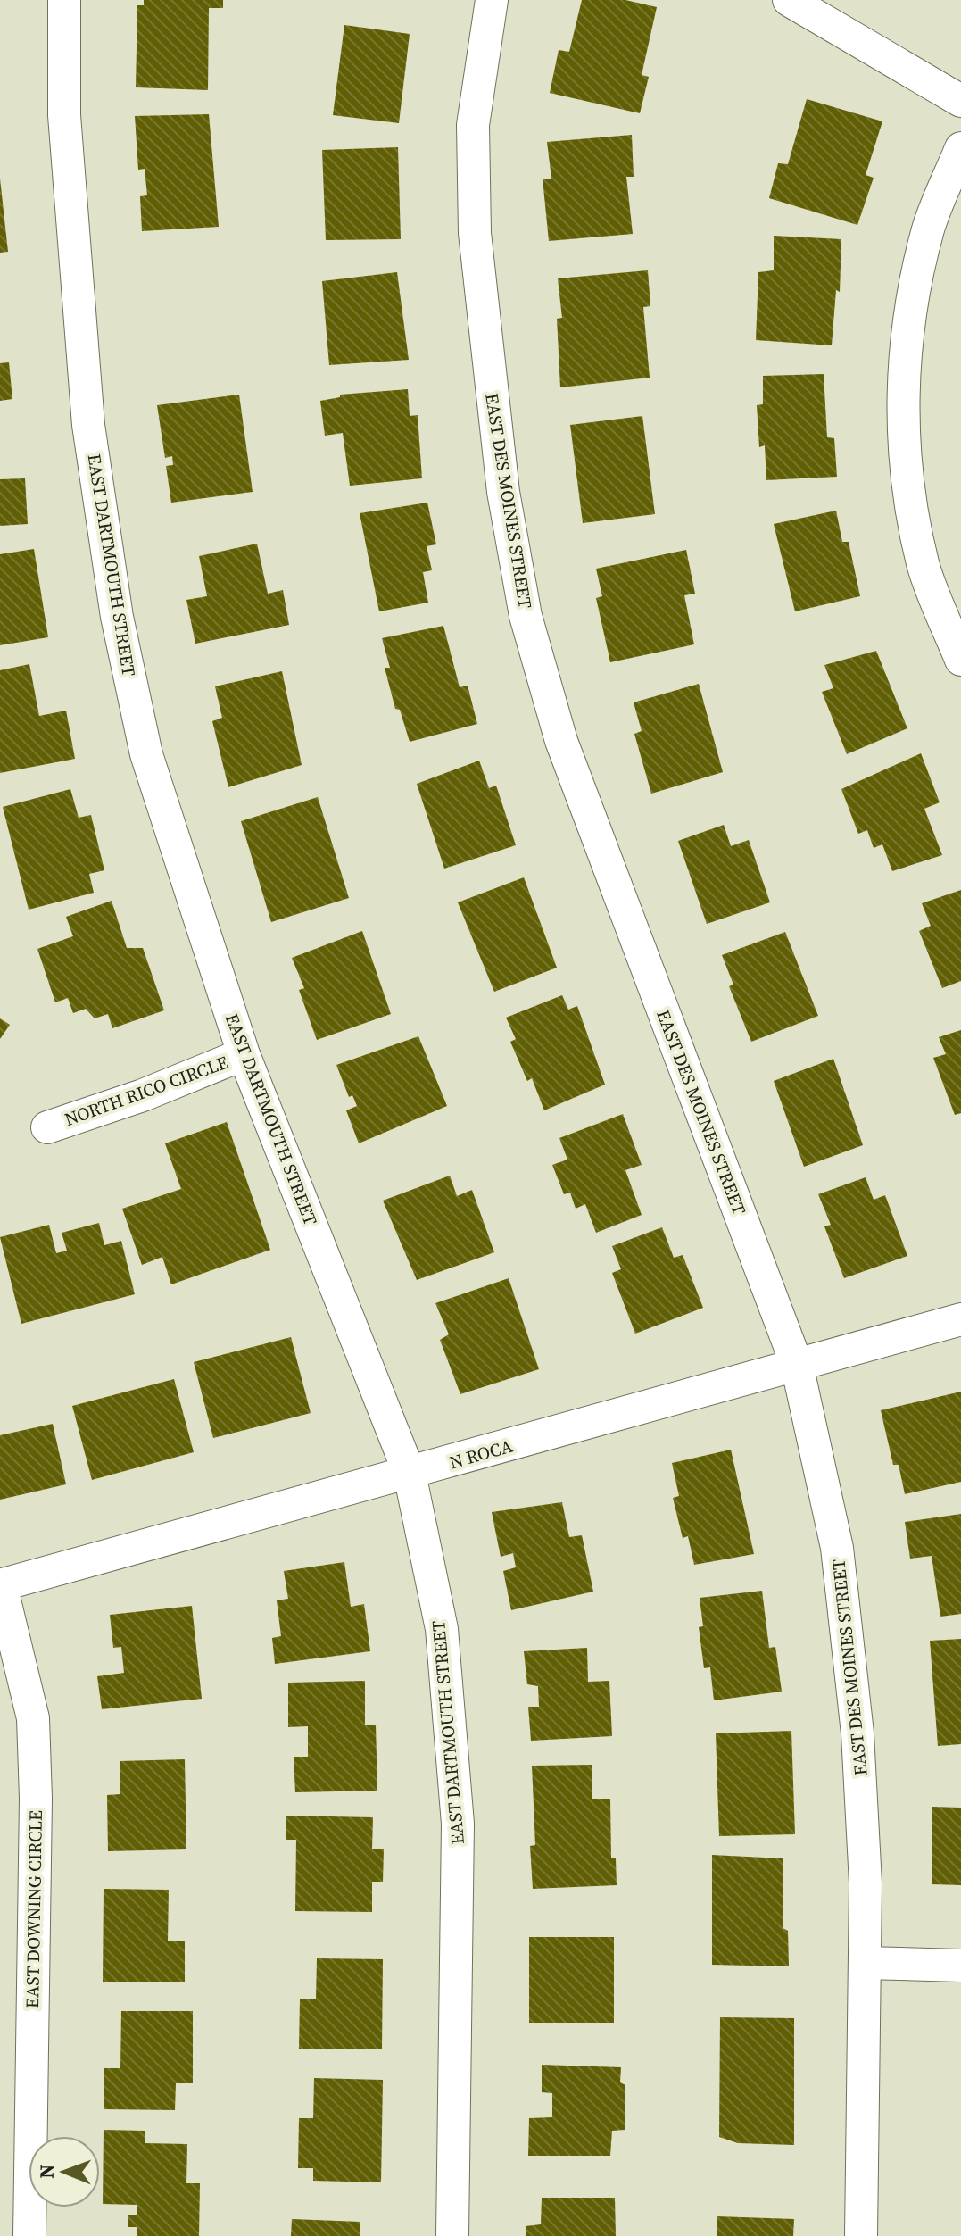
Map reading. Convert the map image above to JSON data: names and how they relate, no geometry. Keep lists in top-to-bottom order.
{
  "streets": {
    "street": [
      "EAST DES MOINES STREET",
      "EAST DARTMOUTH STREET",
      "NORTH RICO CIRCLE",
      "N ROCA",
      "EAST DOWNING CIRCLE"
    ]
  },
  "crossings": [
    ["EAST DES MOINES STREET", "N ROCA"],
    ["EAST DARTMOUTH STREET", "NORTH RICO CIRCLE"],
    ["EAST DARTMOUTH STREET", "N ROCA"],
    ["N ROCA", "EAST DOWNING CIRCLE"]
  ],
  "north": "left"
}
